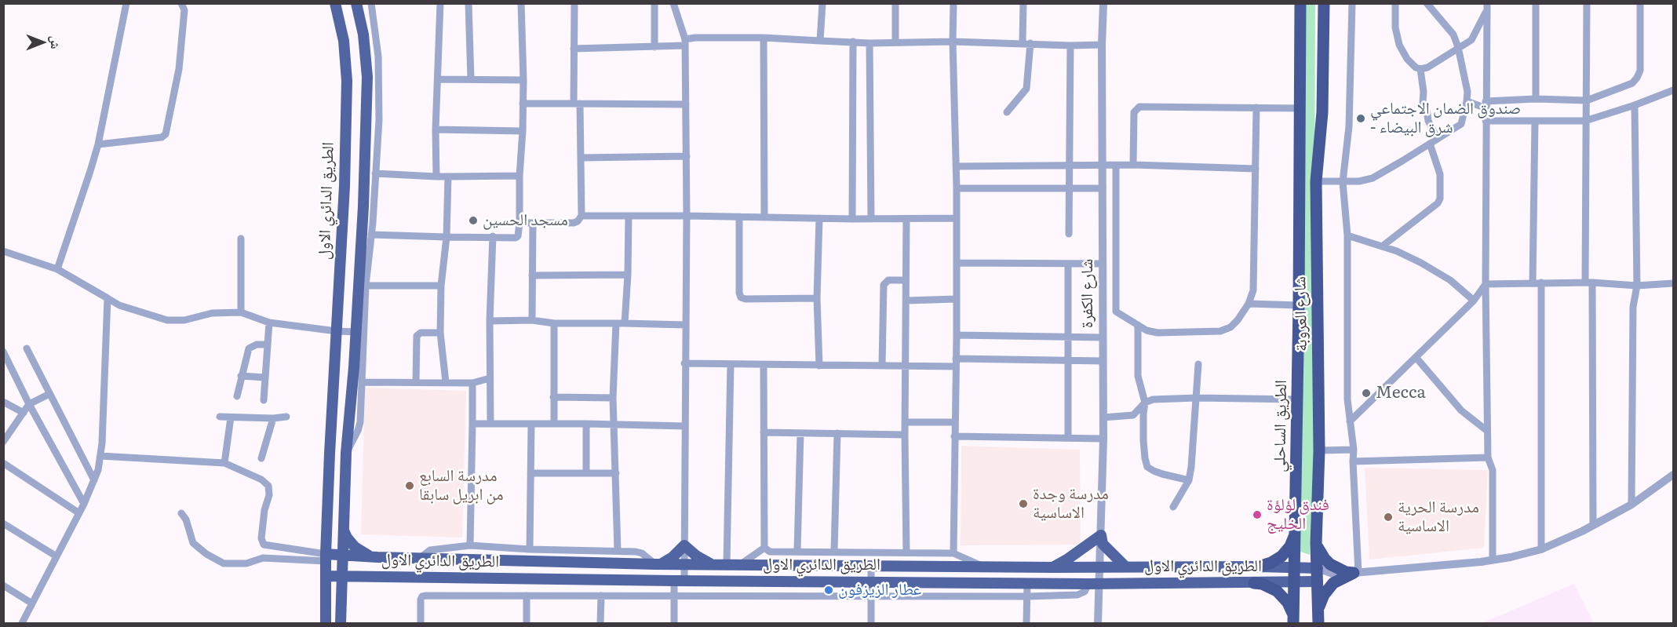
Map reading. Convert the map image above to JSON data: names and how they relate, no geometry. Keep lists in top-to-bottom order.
{
  "streets": {
    "highway": ["شارع العروبة", "الطريق الساحلي"],
    "main road": ["الطريق الدائري الاول"],
    "street": ["شارع الكفرة"]
  },
  "crossings": [
    ["الطريق الدائري الاول", "شارع الكفرة"],
    ["الطريق الدائري الاول", "شارع العروبة"],
    ["الطريق الدائري الاول", "الطريق الساحلي"]
  ],
  "places": [
    "صندوق الضمان الاجتماعي - شرق البيضاء",
    "مسجد الحسين",
    "Mecca",
    "مدرسة السابع من ابريل سابقا",
    "مدرسة وجدة الاساسية",
    "فندق لؤلؤة الخليج",
    "مدرسة الحرية الاساسية",
    "عطار الزيزفون"
  ],
  "north": "right"
}
